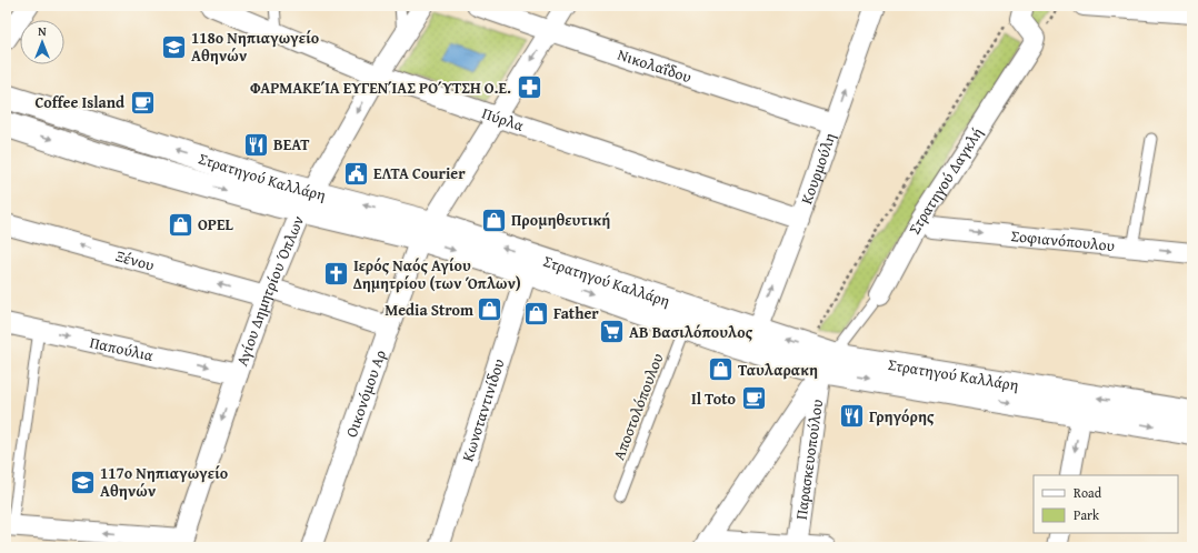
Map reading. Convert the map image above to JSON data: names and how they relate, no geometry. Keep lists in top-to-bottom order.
{
  "streets": {
    "main road": ["Στρατηγού Καλλάρη"],
    "street": [
      "Νικολαΐδου",
      "Πύρλα",
      "Κουρμούλη",
      "Στρατηγού Δαγκλή",
      "Σοφιανόπουλου",
      "Ξένου",
      "Αγίου Δημητρίου Όπλων",
      "Παπούλια",
      "Οικονόμου Αρ",
      "Κωνσταντινίδου",
      "Παρασκευοπούλου"
    ],
    "lane": ["Αποστολόπουλου"]
  },
  "crossings": [
    ["Νικολαΐδου", "Κουρμούλη"],
    ["Νικολαΐδου", "Οικονόμου Αρ"],
    ["Πύρλα", "Κουρμούλη"],
    ["Πύρλα", "Αγίου Δημητρίου Όπλων"],
    ["Πύρλα", "Οικονόμου Αρ"],
    ["Κουρμούλη", "Στρατηγού Καλλάρη"],
    ["Στρατηγού Καλλάρη", "Στρατηγού Δαγκλή"],
    ["Στρατηγού Καλλάρη", "Αγίου Δημητρίου Όπλων"],
    ["Στρατηγού Καλλάρη", "Οικονόμου Αρ"],
    ["Στρατηγού Καλλάρη", "Αποστολόπουλου"],
    ["Στρατηγού Καλλάρη", "Κωνσταντινίδου"],
    ["Στρατηγού Καλλάρη", "Παρασκευοπούλου"],
    ["Στρατηγού Δαγκλή", "Παρασκευοπούλου"],
    ["Ξένου", "Αγίου Δημητρίου Όπλων"],
    ["Ξένου", "Οικονόμου Αρ"],
    ["Αγίου Δημητρίου Όπλων", "Παπούλια"]
  ],
  "one_way": [
    "Κουρμούλη",
    "Σοφιανόπουλου",
    "Ξένου",
    "Αγίου Δημητρίου Όπλων",
    "Παπούλια"
  ],
  "places": {
    "school or university": ["118ο Νηπιαγωγείο Αθηνών", "117ο Νηπιαγωγείο Αθηνών"],
    "pharmacy": ["ΦΑΡΜΑΚΕΊΑ ΕΥΓΕΝΊΑΣ ΡΟΎΤΣΗ Ο.Ε."],
    "cafe": ["Coffee Island", "Il Toto"],
    "restaurant": ["ΒΕΑΤ", "Γρηγόρης"],
    "public building": ["ΕΛΤΑ Courier"],
    "shop": [
      "Προμηθευτική",
      "OPEL",
      "Media Strom",
      "Father",
      "Ταυλαρακη"
    ],
    "church": ["Ιερός Ναός Αγίου Δημητρίου (των Όπλων)"],
    "supermarket": ["AB Βασιλόπουλος"]
  },
  "legend": ["Road", "Park"],
  "north": "top"
}
